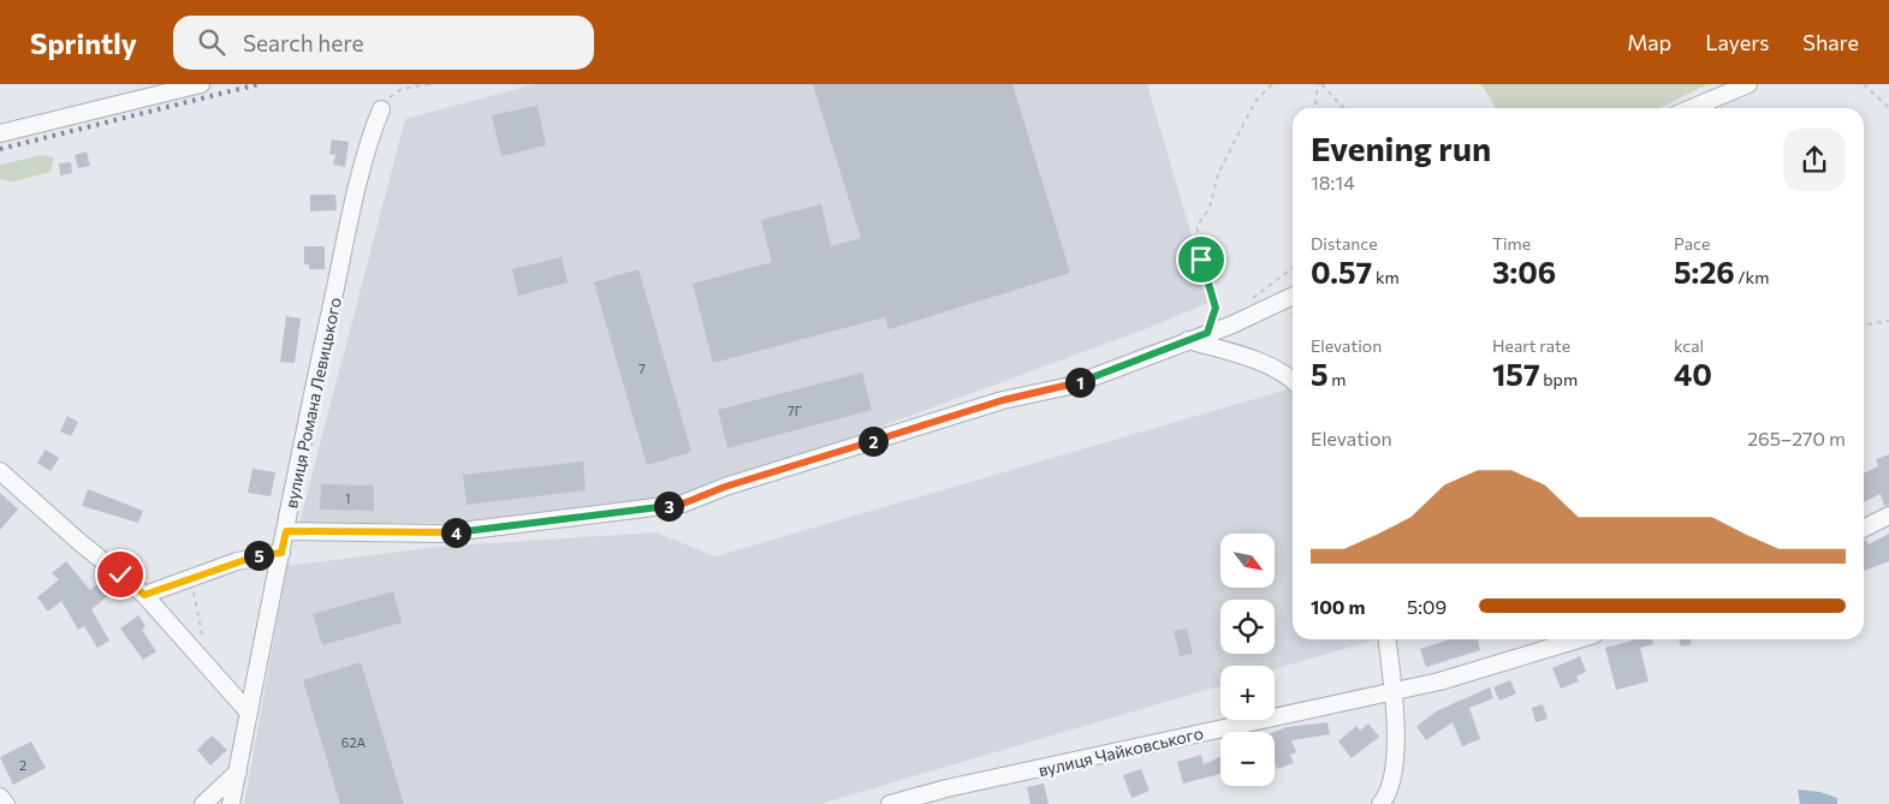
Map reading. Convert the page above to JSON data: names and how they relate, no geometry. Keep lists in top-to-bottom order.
{
  "streets": {
    "street": ["вулиця Романа Левицького", "вулиця Чайковського"]
  },
  "house_numbers": [
    "7",
    "7Г",
    "1",
    "62А",
    "2"
  ],
  "north": "bottom right",
  "page": {
    "header": "Sprintly",
    "search": "Search here",
    "nav": ["Map", "Layers", "Share"],
    "heading": ["Evening run", "18:14"],
    "stats": [
      ["Distance", "0.57 km"],
      ["Time", "3:06"],
      ["Pace", "5:26 /km"],
      ["Elevation", "5 m"],
      ["Heart rate", "157 bpm"],
      ["kcal", "40"]
    ],
    "pins": [
      "1",
      "2",
      "3",
      "4",
      "5"
    ],
    "chart": ["Elevation", "265–270 m"],
    "map_buttons": ["+", "−"],
    "list": [
      {
        "name": "100 m",
        "note": "5:09"
      }
    ]
  }
}
